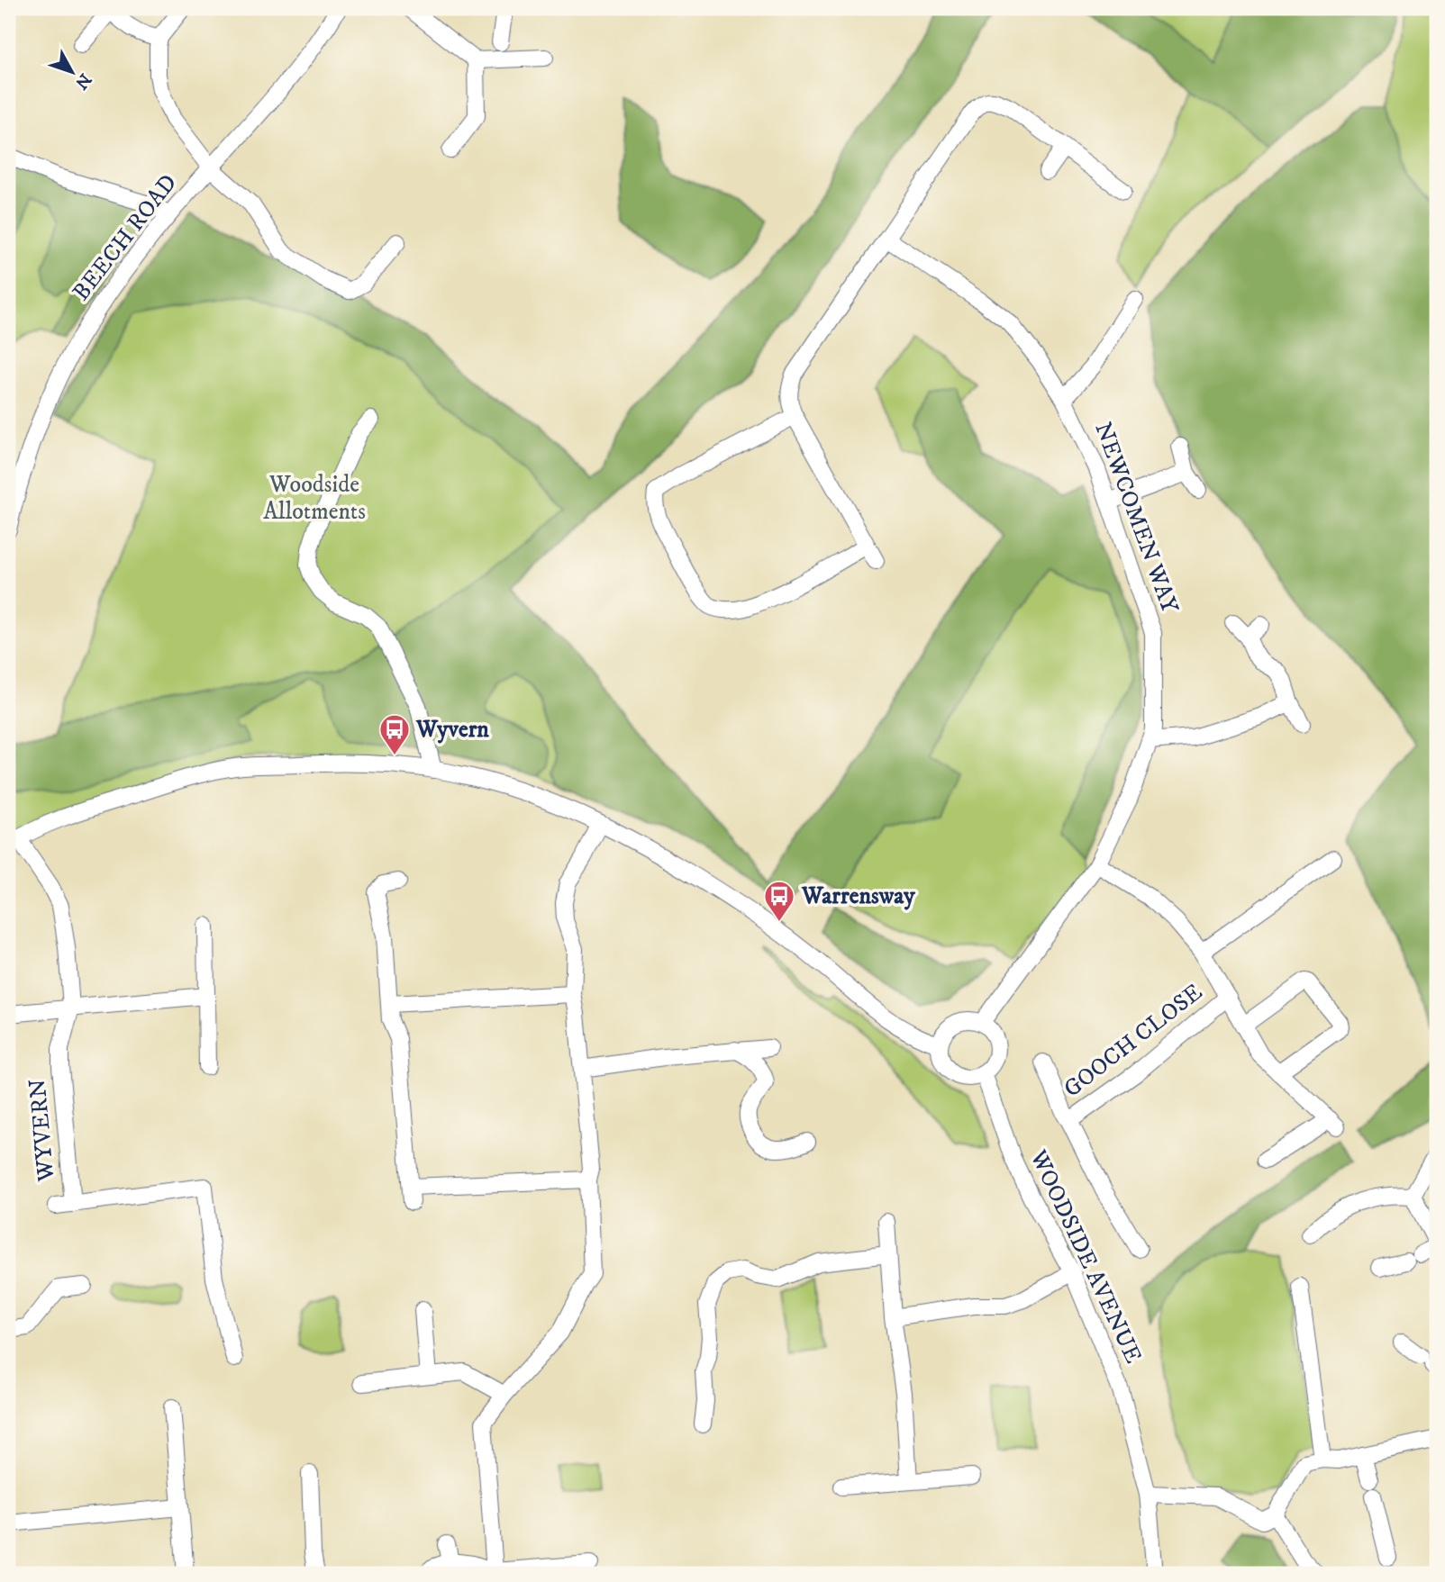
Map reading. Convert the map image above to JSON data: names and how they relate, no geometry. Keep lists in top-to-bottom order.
{
  "streets": {
    "street": [
      "BEECH ROAD",
      "NEWCOMEN WAY",
      "GOOCH CLOSE",
      "WYVERN",
      "WOODSIDE AVENUE"
    ]
  },
  "crossings": [
    ["NEWCOMEN WAY", "WOODSIDE AVENUE"]
  ],
  "parks": ["Woodside Allotments"],
  "places": {
    "bus stop": ["Wyvern", "Warrensway"]
  },
  "north": "bottom right"
}
